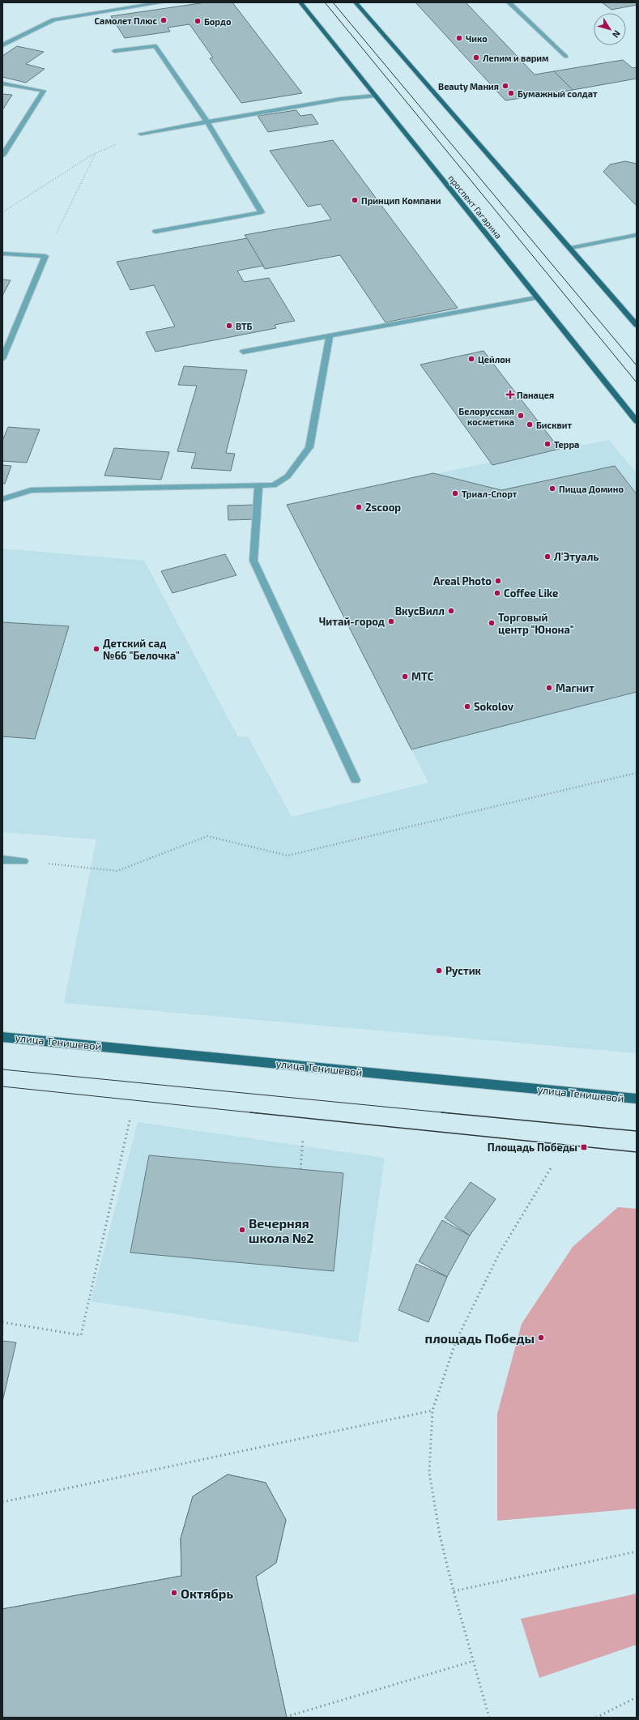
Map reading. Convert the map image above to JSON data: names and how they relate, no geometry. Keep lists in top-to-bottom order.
{
  "streets": {
    "main road": ["проспект Гагарина", "улица Тенишевой"]
  },
  "places": {
    "other": [
      "Самолет Плюс",
      "Бордо",
      "Чико",
      "Лепим и варим",
      "Beauty Мания",
      "Бумажный солдат",
      "Принцип Компани",
      "ВТБ",
      "Цейлон",
      "Белорусская косметика",
      "Бисквит",
      "Терра",
      "Пицца Домино",
      "Триал-Спорт",
      "2scoop",
      "Л'Этуаль",
      "Areal Photo",
      "Coffee Like",
      "ВкусВилл",
      "Читай-город",
      "Торговый центр \"Юнона\"",
      "Детский сад №66 \"Белочка\"",
      "МТС",
      "Магнит",
      "Sokolov",
      "Рустик",
      "Вечерняя школа №2",
      "площадь Победы",
      "Октябрь"
    ],
    "health": ["Панацея"],
    "transit": ["Площадь Победы"]
  },
  "north": "bottom right"
}
